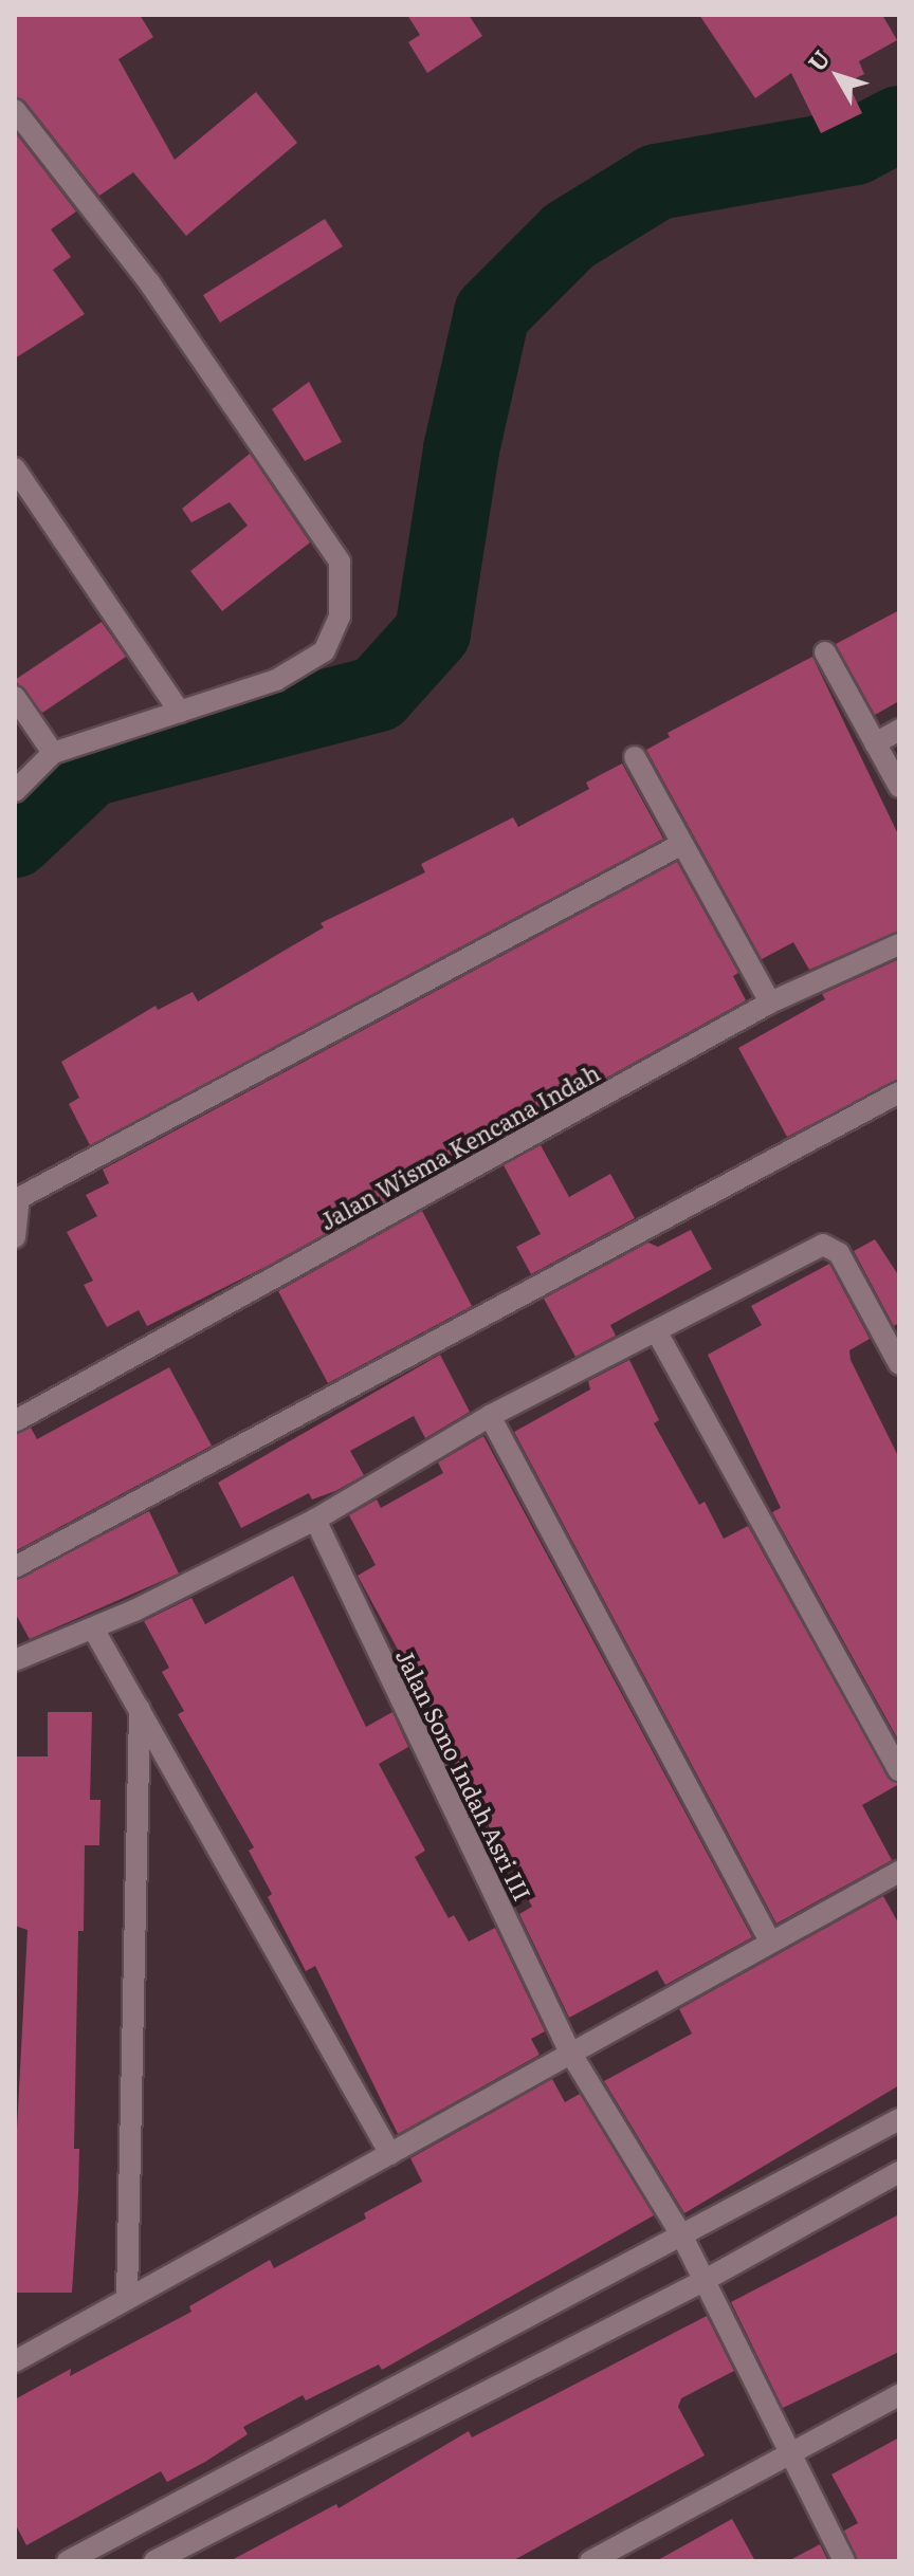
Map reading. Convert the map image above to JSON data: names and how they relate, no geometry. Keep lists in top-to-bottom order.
{
  "streets": {
    "street": ["Jalan Wisma Kencana Indah", "Jalan Sono Indah Asri III"]
  },
  "north": "top left"
}
